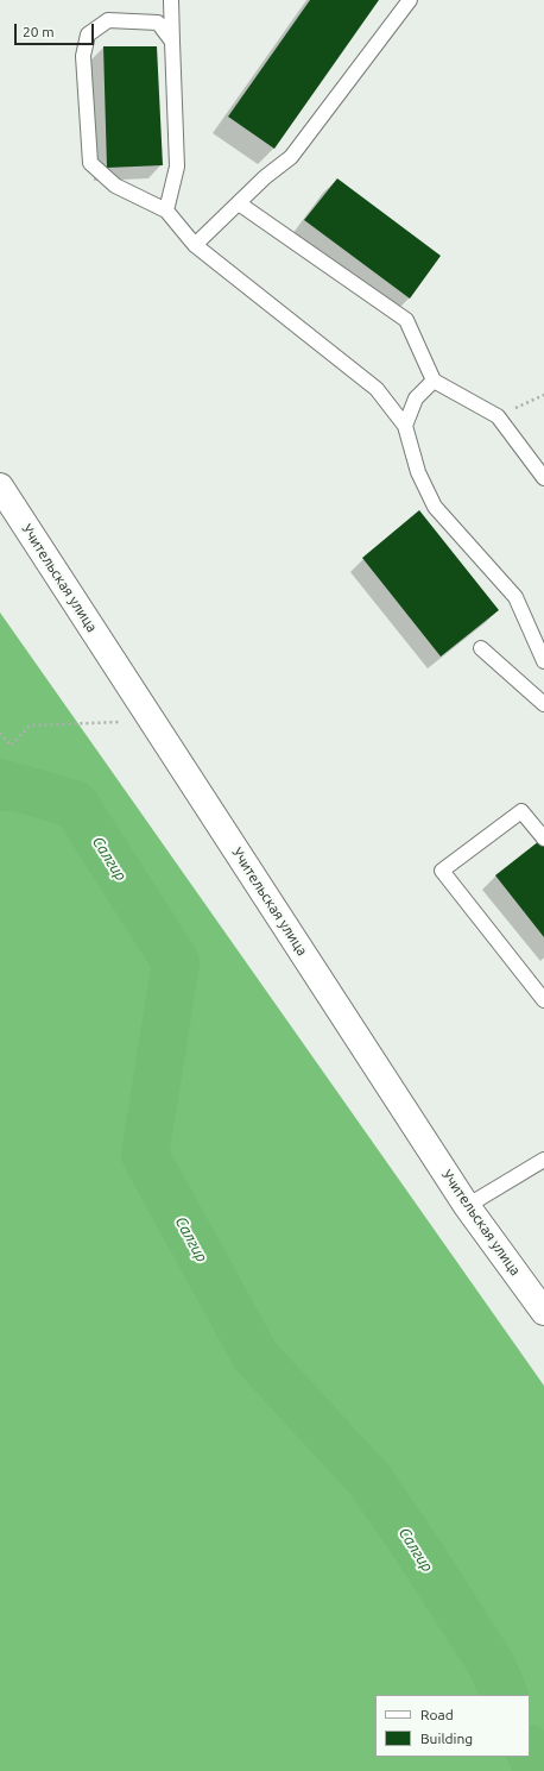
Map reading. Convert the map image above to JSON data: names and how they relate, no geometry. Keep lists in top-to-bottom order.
{
  "streets": {
    "street": ["Учительская улица"]
  },
  "water": ["Салгир"],
  "legend": ["Road", "Building"],
  "scale_bar": "20 m"
}
